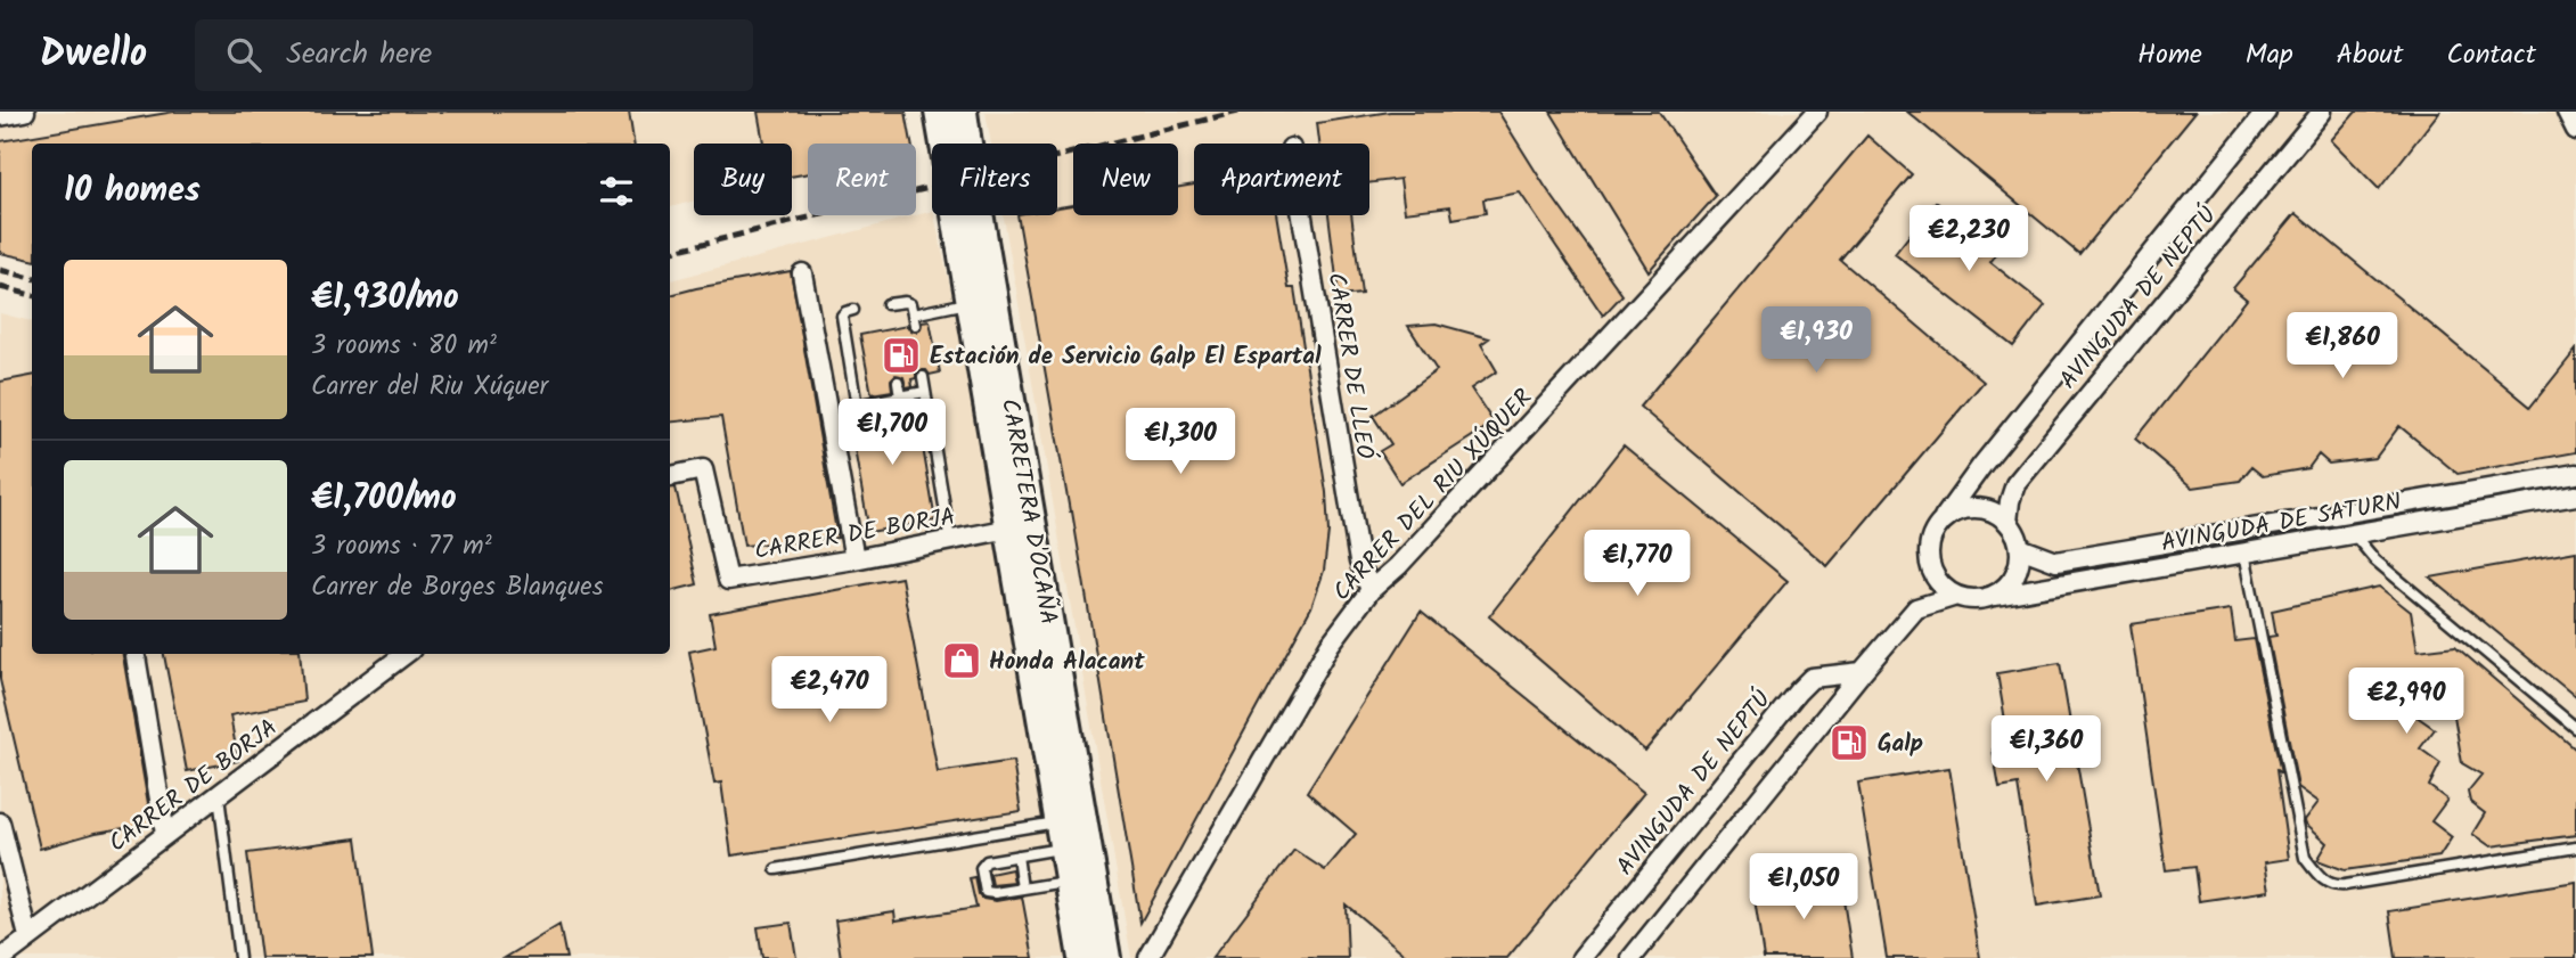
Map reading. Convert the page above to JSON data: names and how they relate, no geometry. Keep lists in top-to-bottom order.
{
  "streets": {
    "main road": ["CARRETERA D'OCAÑA"],
    "street": [
      "AVINGUDA DE NEPTÚ",
      "CARRER DE LLEÓ",
      "CARRER DEL RIU XÚQUER",
      "AVINGUDA DE SATURN",
      "CARRER DE BORJA"
    ]
  },
  "crossings": [
    ["AVINGUDA DE NEPTÚ", "AVINGUDA DE SATURN"],
    ["CARRER DE LLEÓ", "CARRER DEL RIU XÚQUER"],
    ["CARRETERA D'OCAÑA", "CARRER DE BORJA"]
  ],
  "places": {
    "fuel station": ["Estación de Servicio Galp El Espartal", "Galp"],
    "shop": ["Honda Alacant"]
  },
  "page": {
    "header": "Dwello",
    "search": "Search here",
    "nav": [
      "Home",
      "Map",
      "About",
      "Contact"
    ],
    "chip": [
      "Buy",
      "Rent",
      "Filters",
      "New",
      "Apartment"
    ],
    "heading": "10 homes",
    "price": [
      "€2,230",
      "€1,930",
      "€1,860",
      "€1,700",
      "€1,300",
      "€1,770",
      "€2,470",
      "€2,990",
      "€1,360",
      "€1,050"
    ],
    "list": [
      {
        "name": "€1,930/mo",
        "note": "3 rooms · 80 m² · Carrer del Riu Xúquer"
      },
      {
        "name": "€1,700/mo",
        "note": "3 rooms · 77 m² · Carrer de Borges Blanques"
      }
    ]
  }
}
